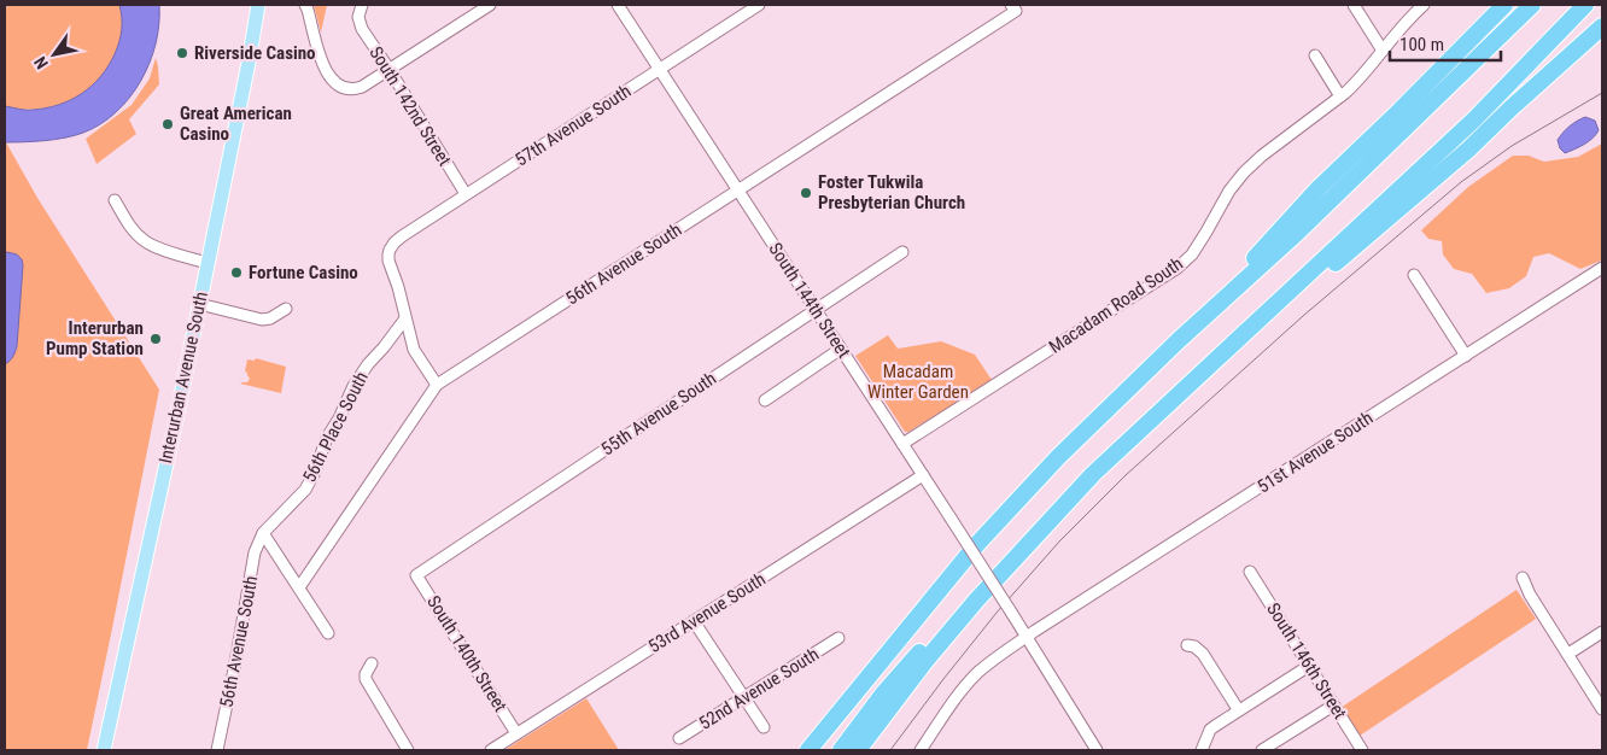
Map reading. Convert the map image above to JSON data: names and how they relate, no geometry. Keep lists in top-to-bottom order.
{
  "streets": {
    "main road": ["Interurban Avenue South"],
    "street": [
      "South 142nd Street",
      "57th Avenue South",
      "56th Avenue South",
      "South 144th Street",
      "Macadam Road South",
      "55th Avenue South",
      "56th Place South",
      "51st Avenue South",
      "53rd Avenue South",
      "South 140th Street",
      "South 146th Street",
      "52nd Avenue South"
    ]
  },
  "crossings": [
    ["South 142nd Street", "57th Avenue South"],
    ["57th Avenue South", "South 144th Street"],
    ["57th Avenue South", "56th Place South"],
    ["56th Avenue South", "South 144th Street"],
    ["56th Avenue South", "56th Place South"],
    ["South 144th Street", "Macadam Road South"],
    ["South 144th Street", "55th Avenue South"],
    ["South 144th Street", "51st Avenue South"],
    ["South 144th Street", "53rd Avenue South"],
    ["55th Avenue South", "South 140th Street"],
    ["53rd Avenue South", "South 140th Street"]
  ],
  "parks": ["Macadam Winter Garden"],
  "places": [
    "Riverside Casino",
    "Great American Casino",
    "Foster Tukwila Presbyterian Church",
    "Fortune Casino",
    "Interurban Pump Station"
  ],
  "scale_bar": "100 m",
  "north": "bottom left"
}
